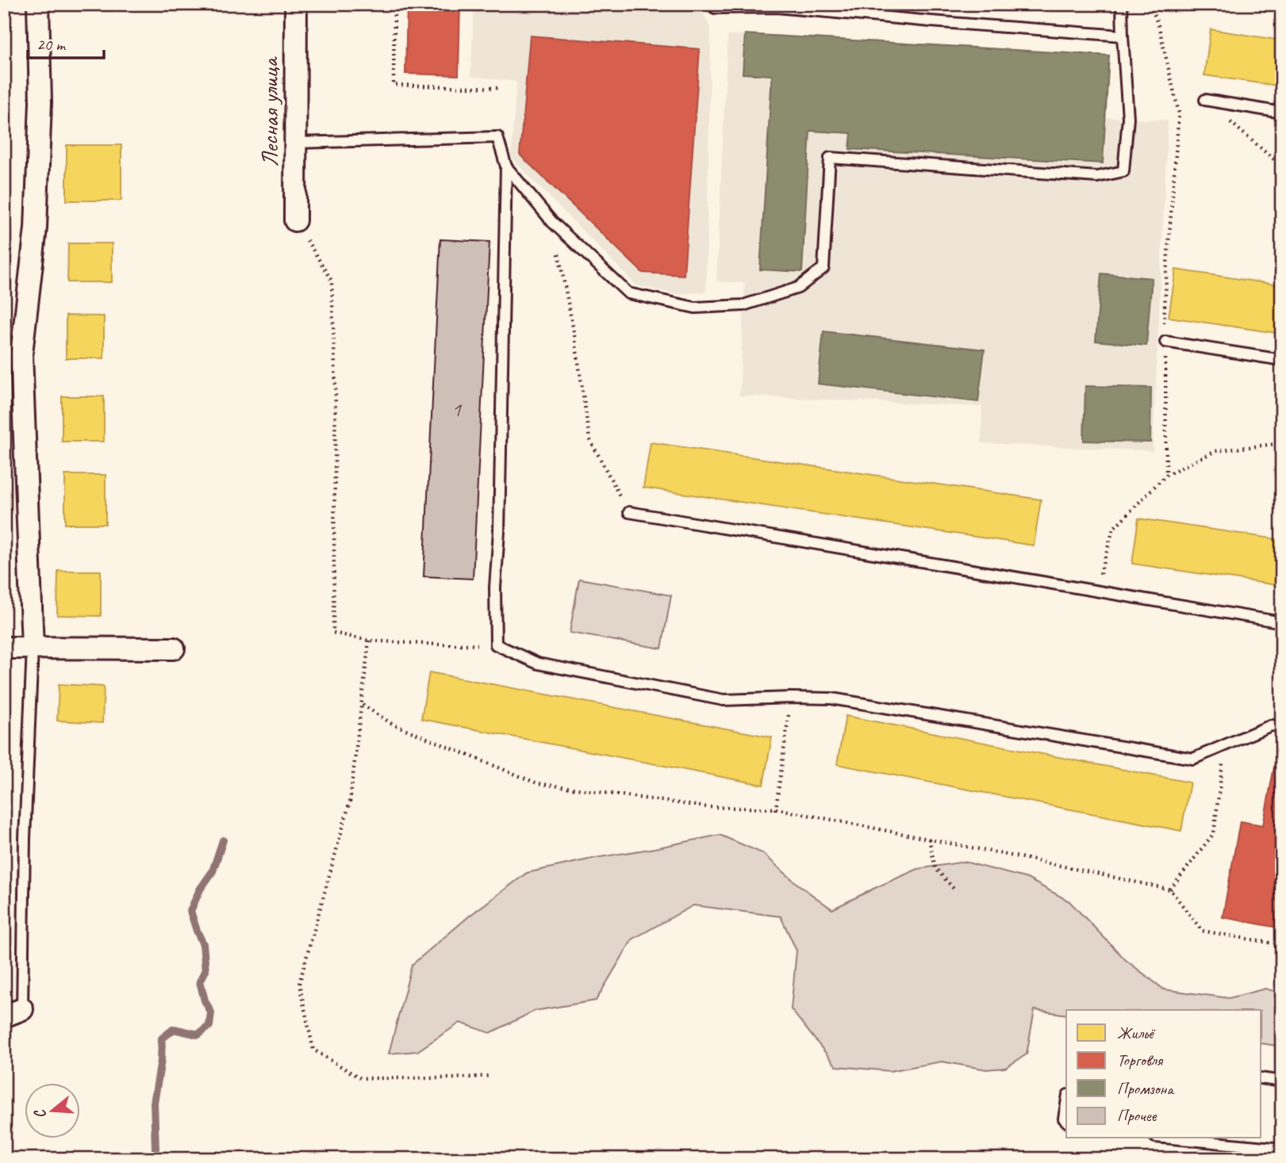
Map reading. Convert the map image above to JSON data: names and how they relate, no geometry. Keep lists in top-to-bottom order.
{
  "streets": {
    "street": ["Лесная улица"]
  },
  "house_numbers": ["1"],
  "legend": [
    "Жильё",
    "Торговля",
    "Промзона",
    "Прочее"
  ],
  "scale_bar": "20 m",
  "north": "left"
}
